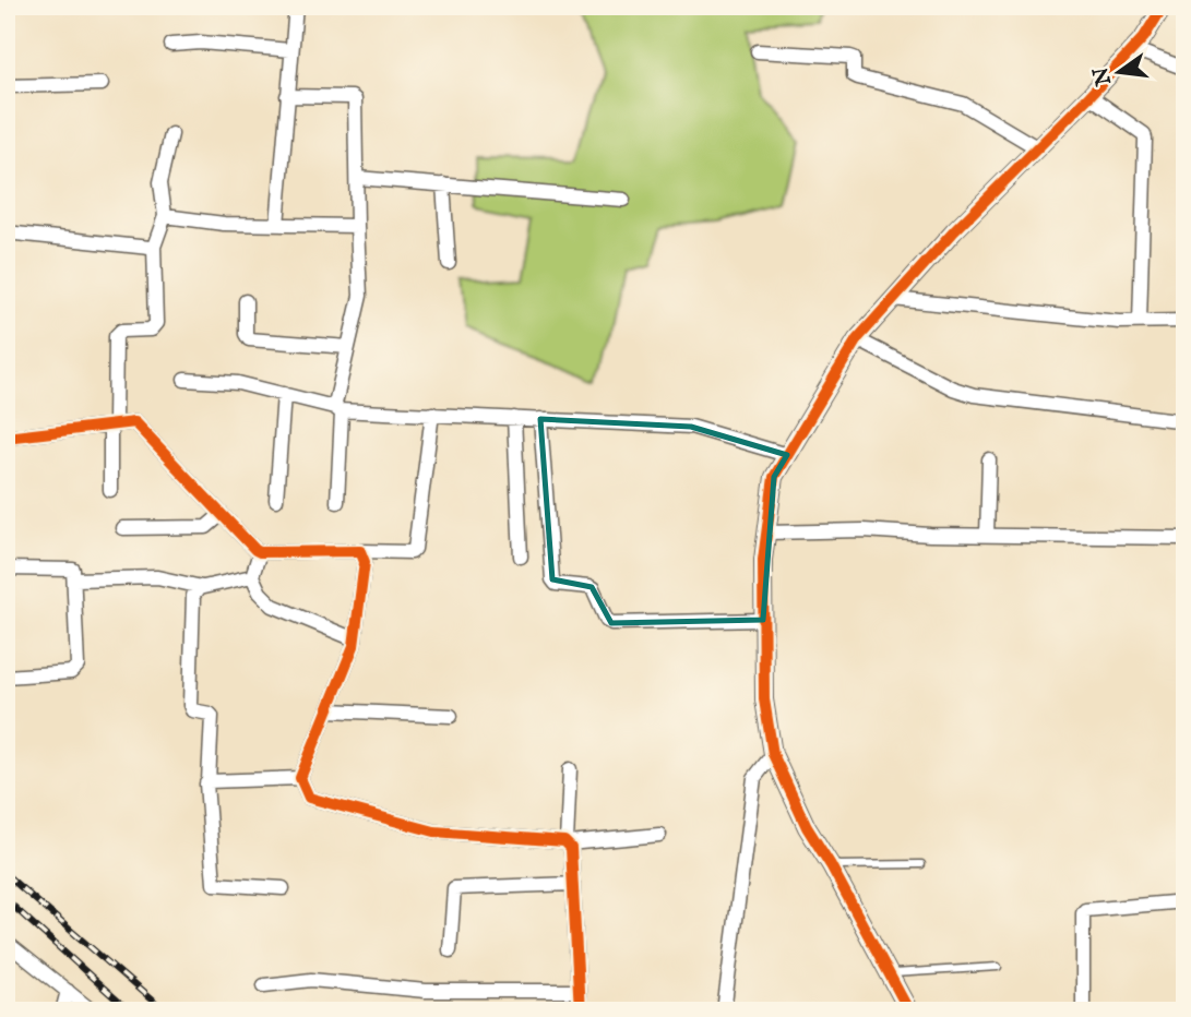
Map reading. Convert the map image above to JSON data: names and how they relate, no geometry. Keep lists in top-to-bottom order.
{
  "north": "left"
}
